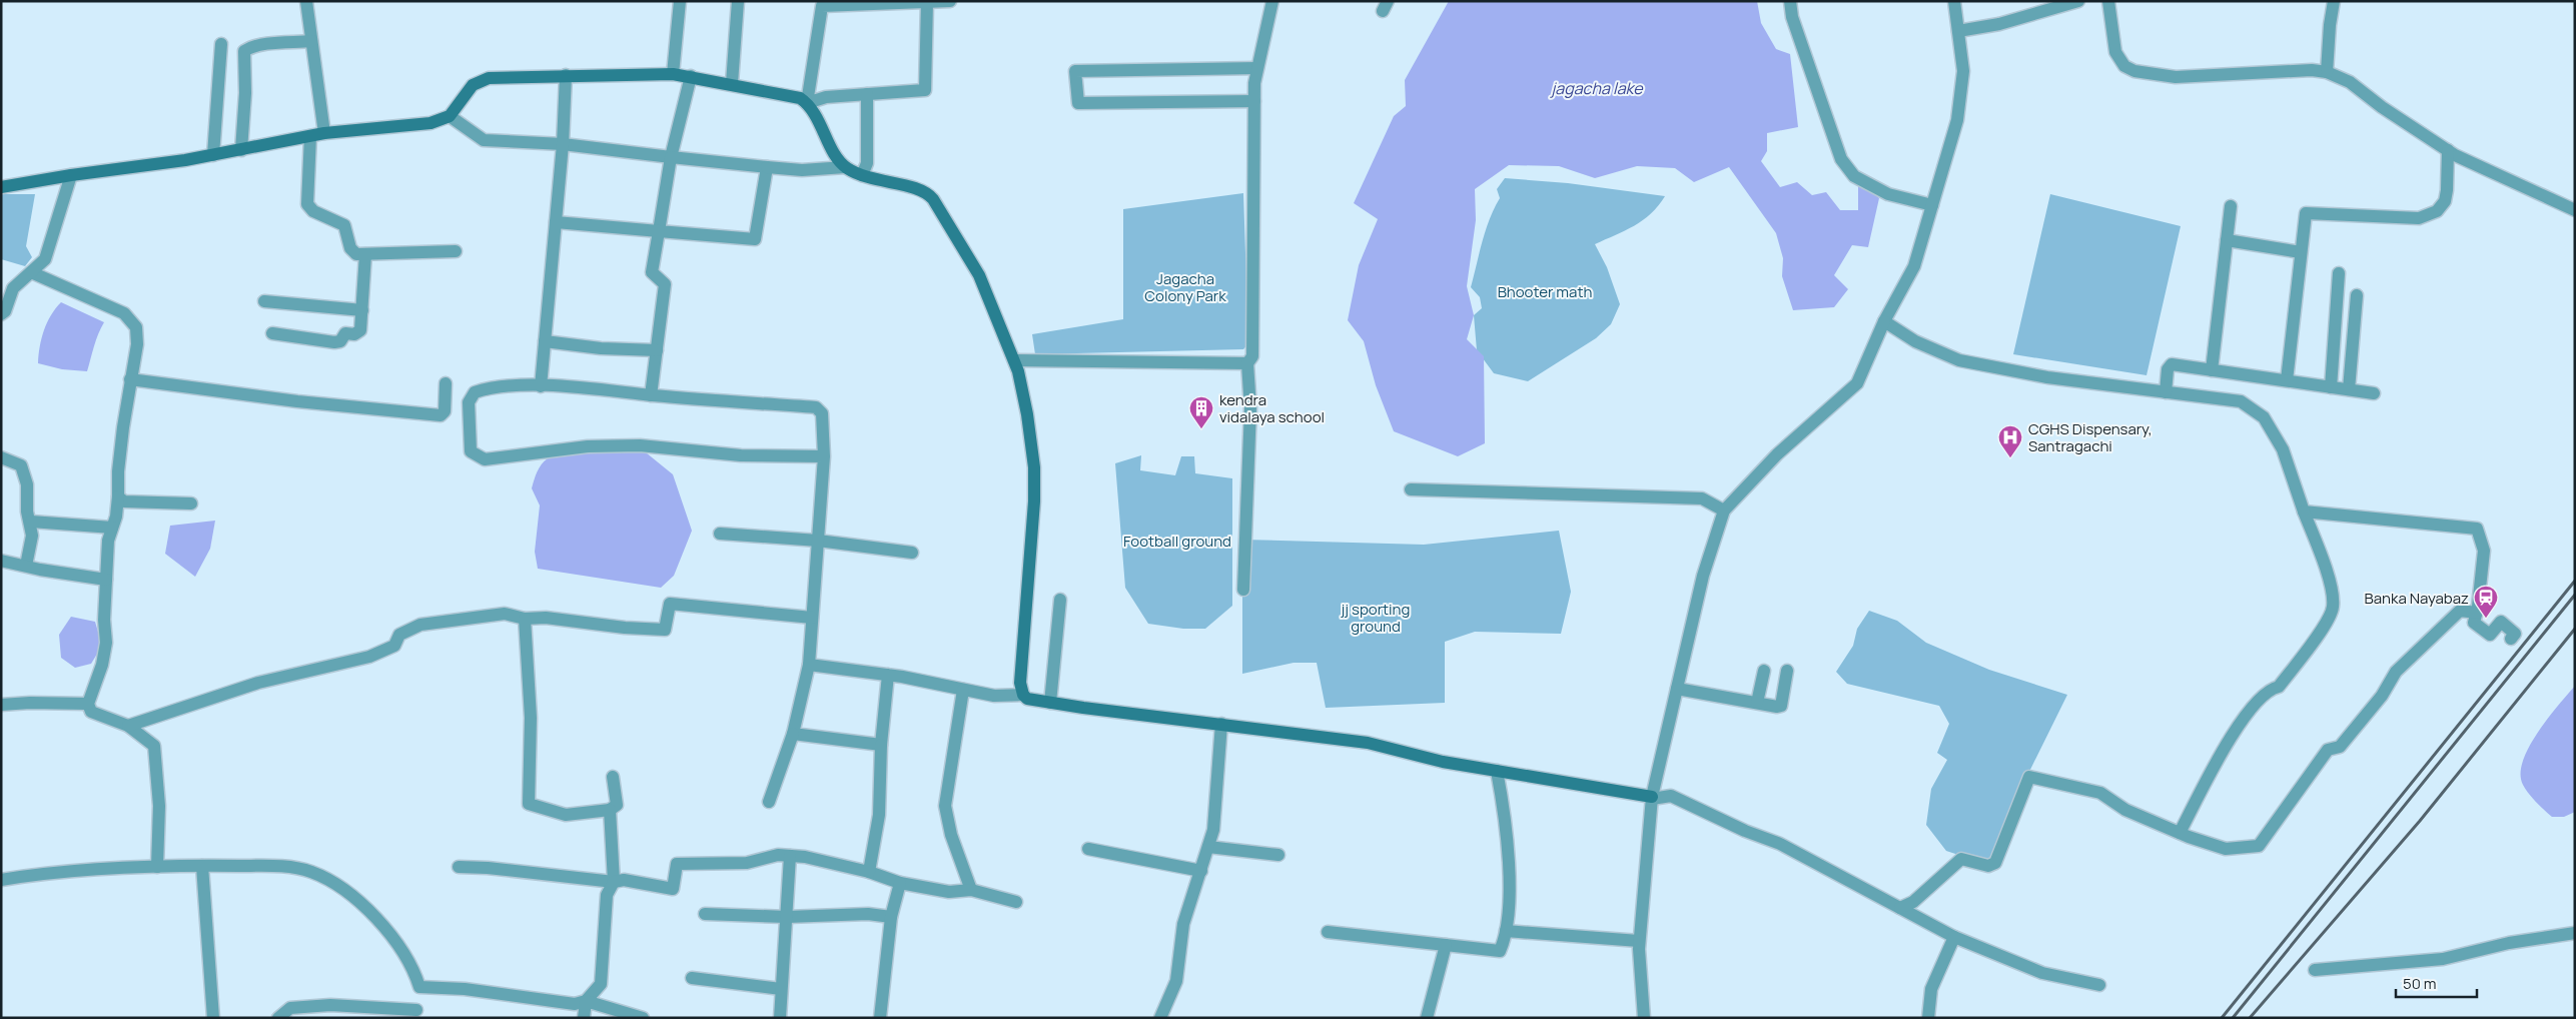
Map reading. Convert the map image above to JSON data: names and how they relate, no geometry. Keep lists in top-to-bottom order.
{
  "water": ["jagacha lake"],
  "parks": [
    "Jagacha Colony Park",
    "Bhooter math",
    "Football ground",
    "jj sporting ground"
  ],
  "places": {
    "building": ["kendra vidalaya school"],
    "hospital": ["CGHS Dispensary, Santragachi"],
    "station": ["Banka Nayabaz"]
  },
  "scale_bar": "50 m"
}
